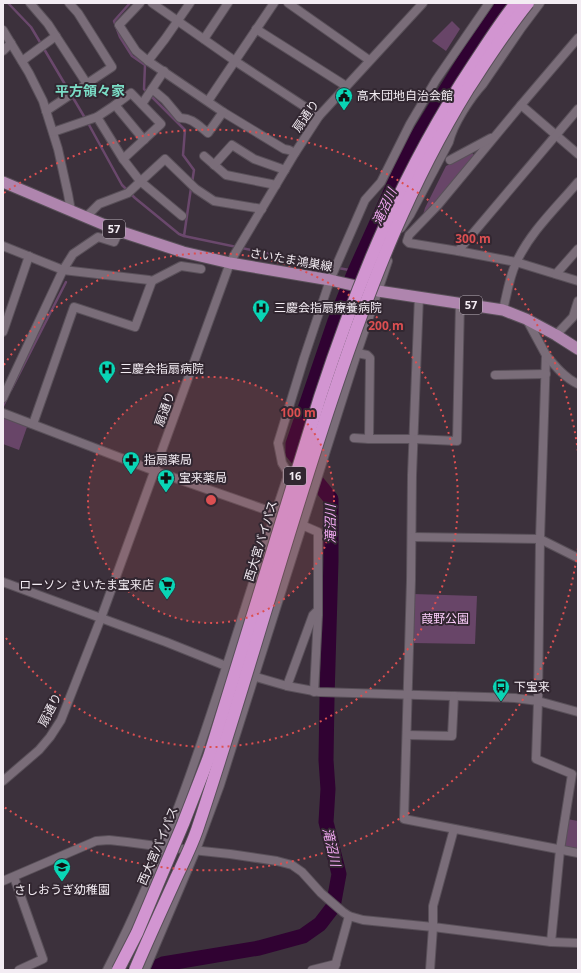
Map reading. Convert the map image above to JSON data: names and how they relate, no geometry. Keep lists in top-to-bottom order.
{
  "streets": {
    "highway": ["16", "西大宮バイパス"],
    "main road": ["57", "さいたま鴻巣線"],
    "street": ["扇通り"]
  },
  "crossings": [
    ["扇通り", "さいたま鴻巣線"]
  ],
  "districts": ["平方領々家"],
  "water": ["滝沼川"],
  "parks": ["葭野公園"],
  "places": {
    "public building": ["高木団地自治会館"],
    "hospital": ["三慶会指扇療養病院", "三慶会指扇病院"],
    "pharmacy": ["指扇薬局", "宝来薬局"],
    "supermarket": ["ローソン さいたま宝来店"],
    "bus stop": ["下宝来"],
    "school or university": ["さしおうぎ幼稚園"]
  },
  "rings": ["300 m", "200 m", "100 m"]
}
